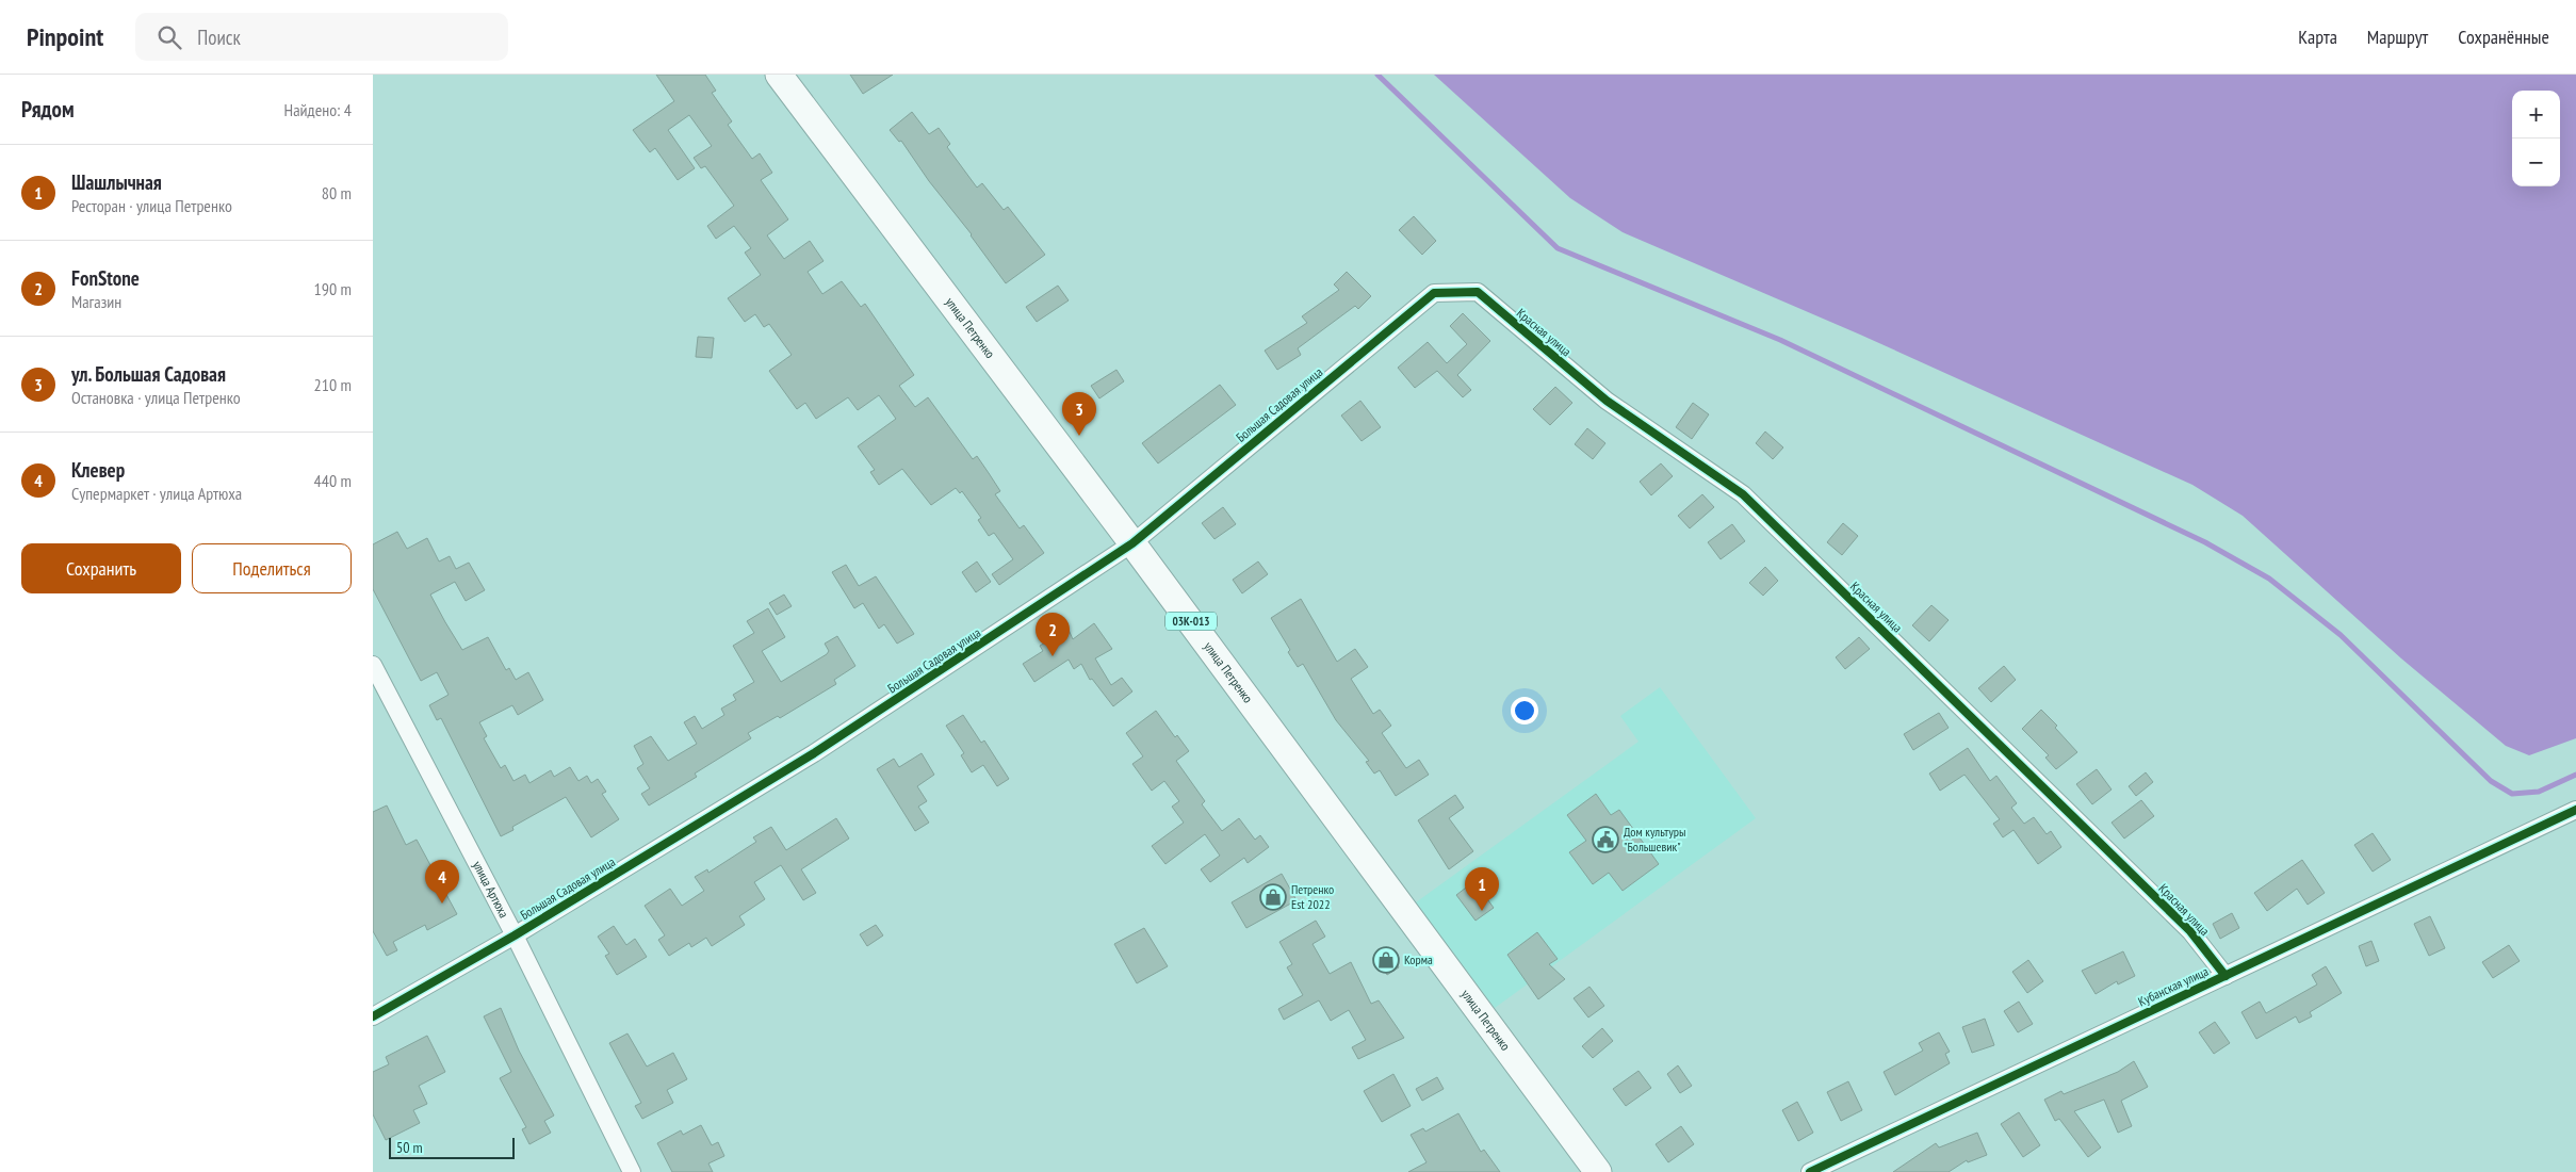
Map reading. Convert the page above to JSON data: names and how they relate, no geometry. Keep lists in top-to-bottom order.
{
  "streets": {
    "main road": ["улица Петренко", "03К-013"],
    "street": [
      "Красная улица",
      "Большая Садовая улица",
      "улица Артюха",
      "Кубанская улица"
    ]
  },
  "crossings": [
    ["улица Петренко", "Большая Садовая улица"],
    ["Красная улица", "Большая Садовая улица"],
    ["Красная улица", "Кубанская улица"],
    ["Большая Садовая улица", "улица Артюха"]
  ],
  "places": {
    "public building": ["Дом культуры \"Большевик\""],
    "shop": ["Петренко Est 2022", "Корма"]
  },
  "scale_bar": "50 m",
  "page": {
    "header": "Pinpoint",
    "search": "Поиск",
    "nav": ["Карта", "Маршрут", "Сохранённые"],
    "heading": ["Рядом", "Найдено: 4"],
    "map_buttons": ["+", "−"],
    "list": [
      {
        "mark": "1",
        "name": "Шашлычная",
        "note": "Ресторан · улица Петренко",
        "value": "80 m"
      },
      {
        "mark": "2",
        "name": "FonStone",
        "note": "Магазин",
        "value": "190 m"
      },
      {
        "mark": "3",
        "name": "ул. Большая Садовая",
        "note": "Остановка · улица Петренко",
        "value": "210 m"
      },
      {
        "mark": "4",
        "name": "Клевер",
        "note": "Супермаркет · улица Артюха",
        "value": "440 m"
      }
    ],
    "pins": [
      "3",
      "2",
      "4",
      "1"
    ],
    "buttons": ["Сохранить", "Поделиться"],
    "scale": "50 m"
  }
}
